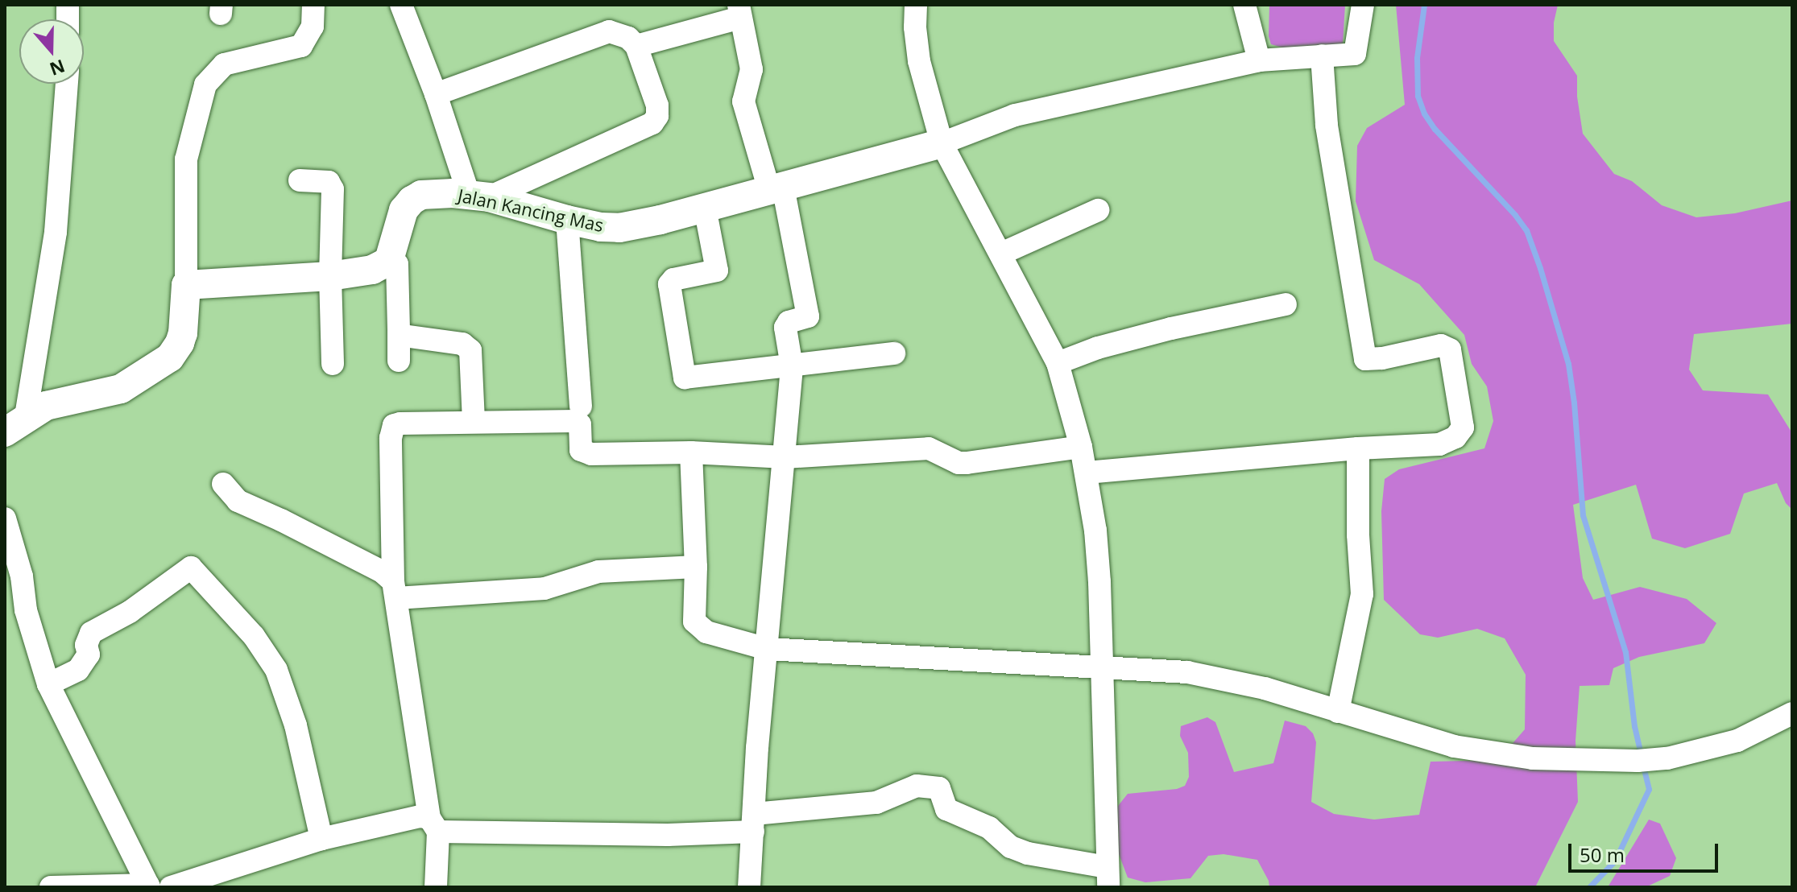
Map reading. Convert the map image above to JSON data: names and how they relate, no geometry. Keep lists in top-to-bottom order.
{
  "streets": {
    "street": ["Jalan Kancing Mas"]
  },
  "scale_bar": "50 m",
  "north": "bottom"
}
